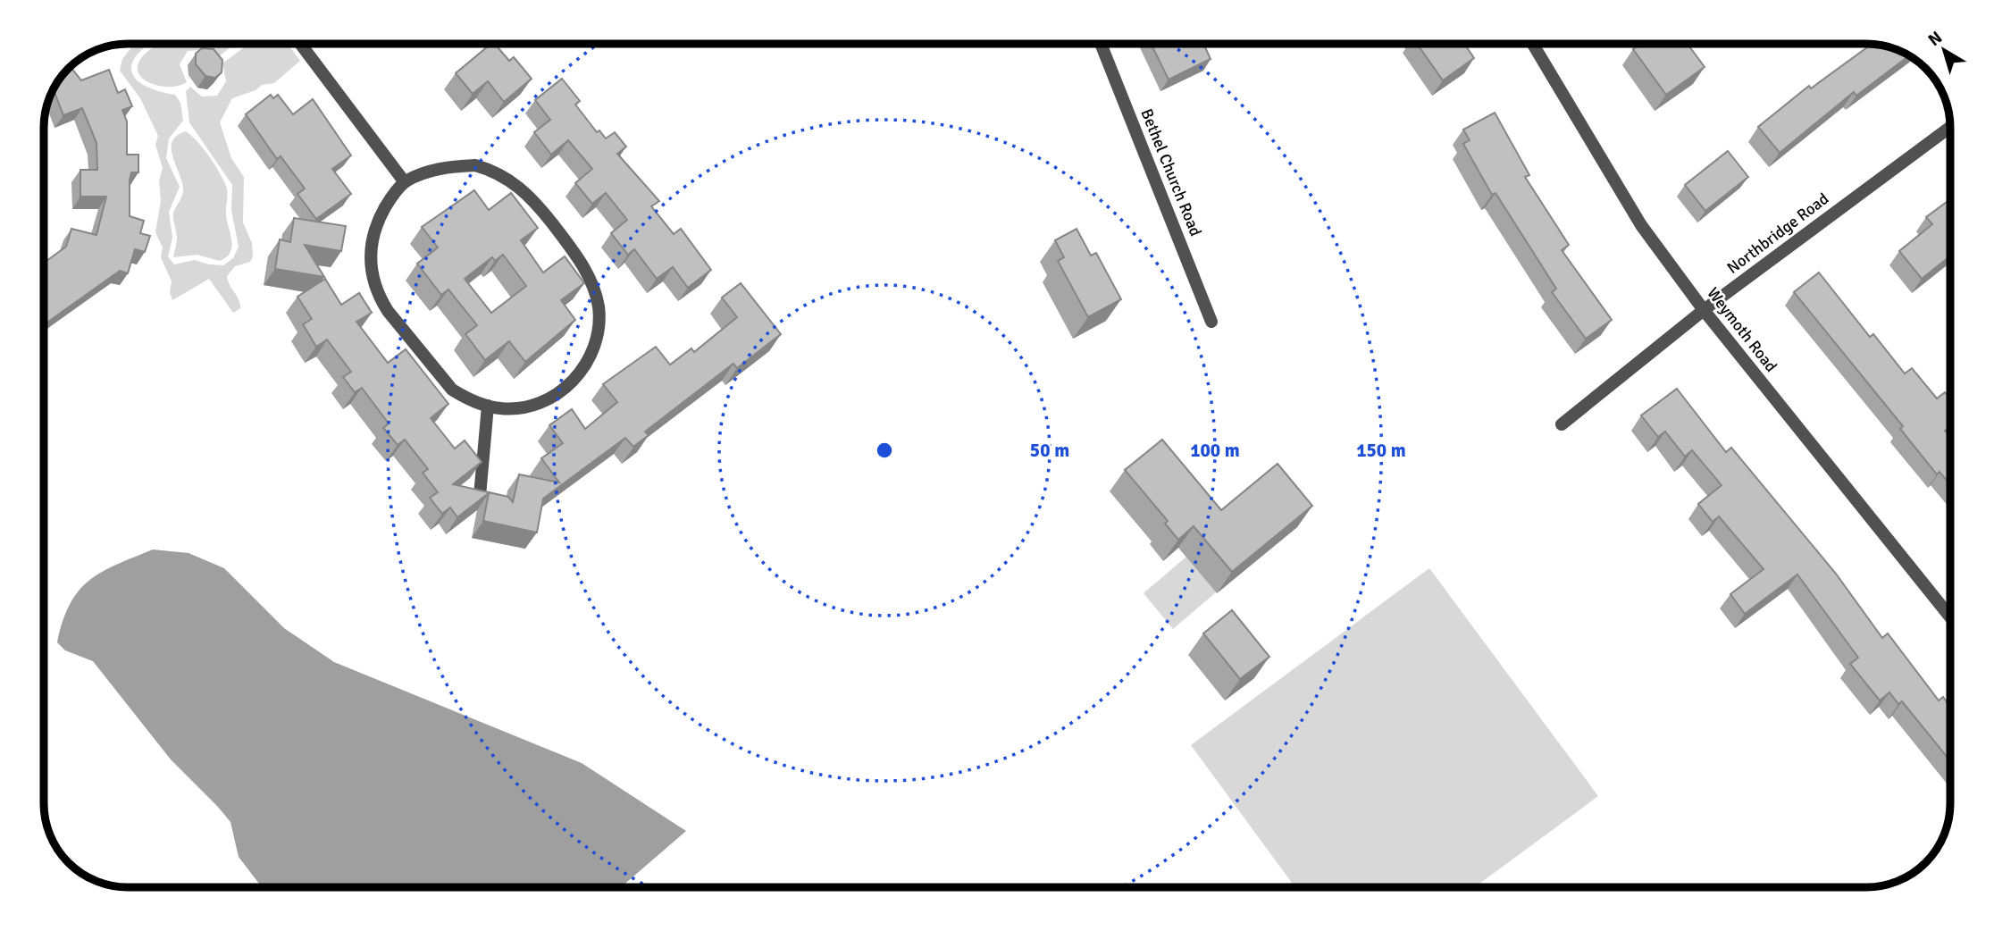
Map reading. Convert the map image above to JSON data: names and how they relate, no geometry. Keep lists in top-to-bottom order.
{
  "streets": {
    "street": ["Bethel Church Road", "Northbridge Road", "Weymoth Road"]
  },
  "crossings": [
    ["Northbridge Road", "Weymoth Road"]
  ],
  "north": "top left",
  "rings": ["50 m", "100 m", "150 m"]
}
